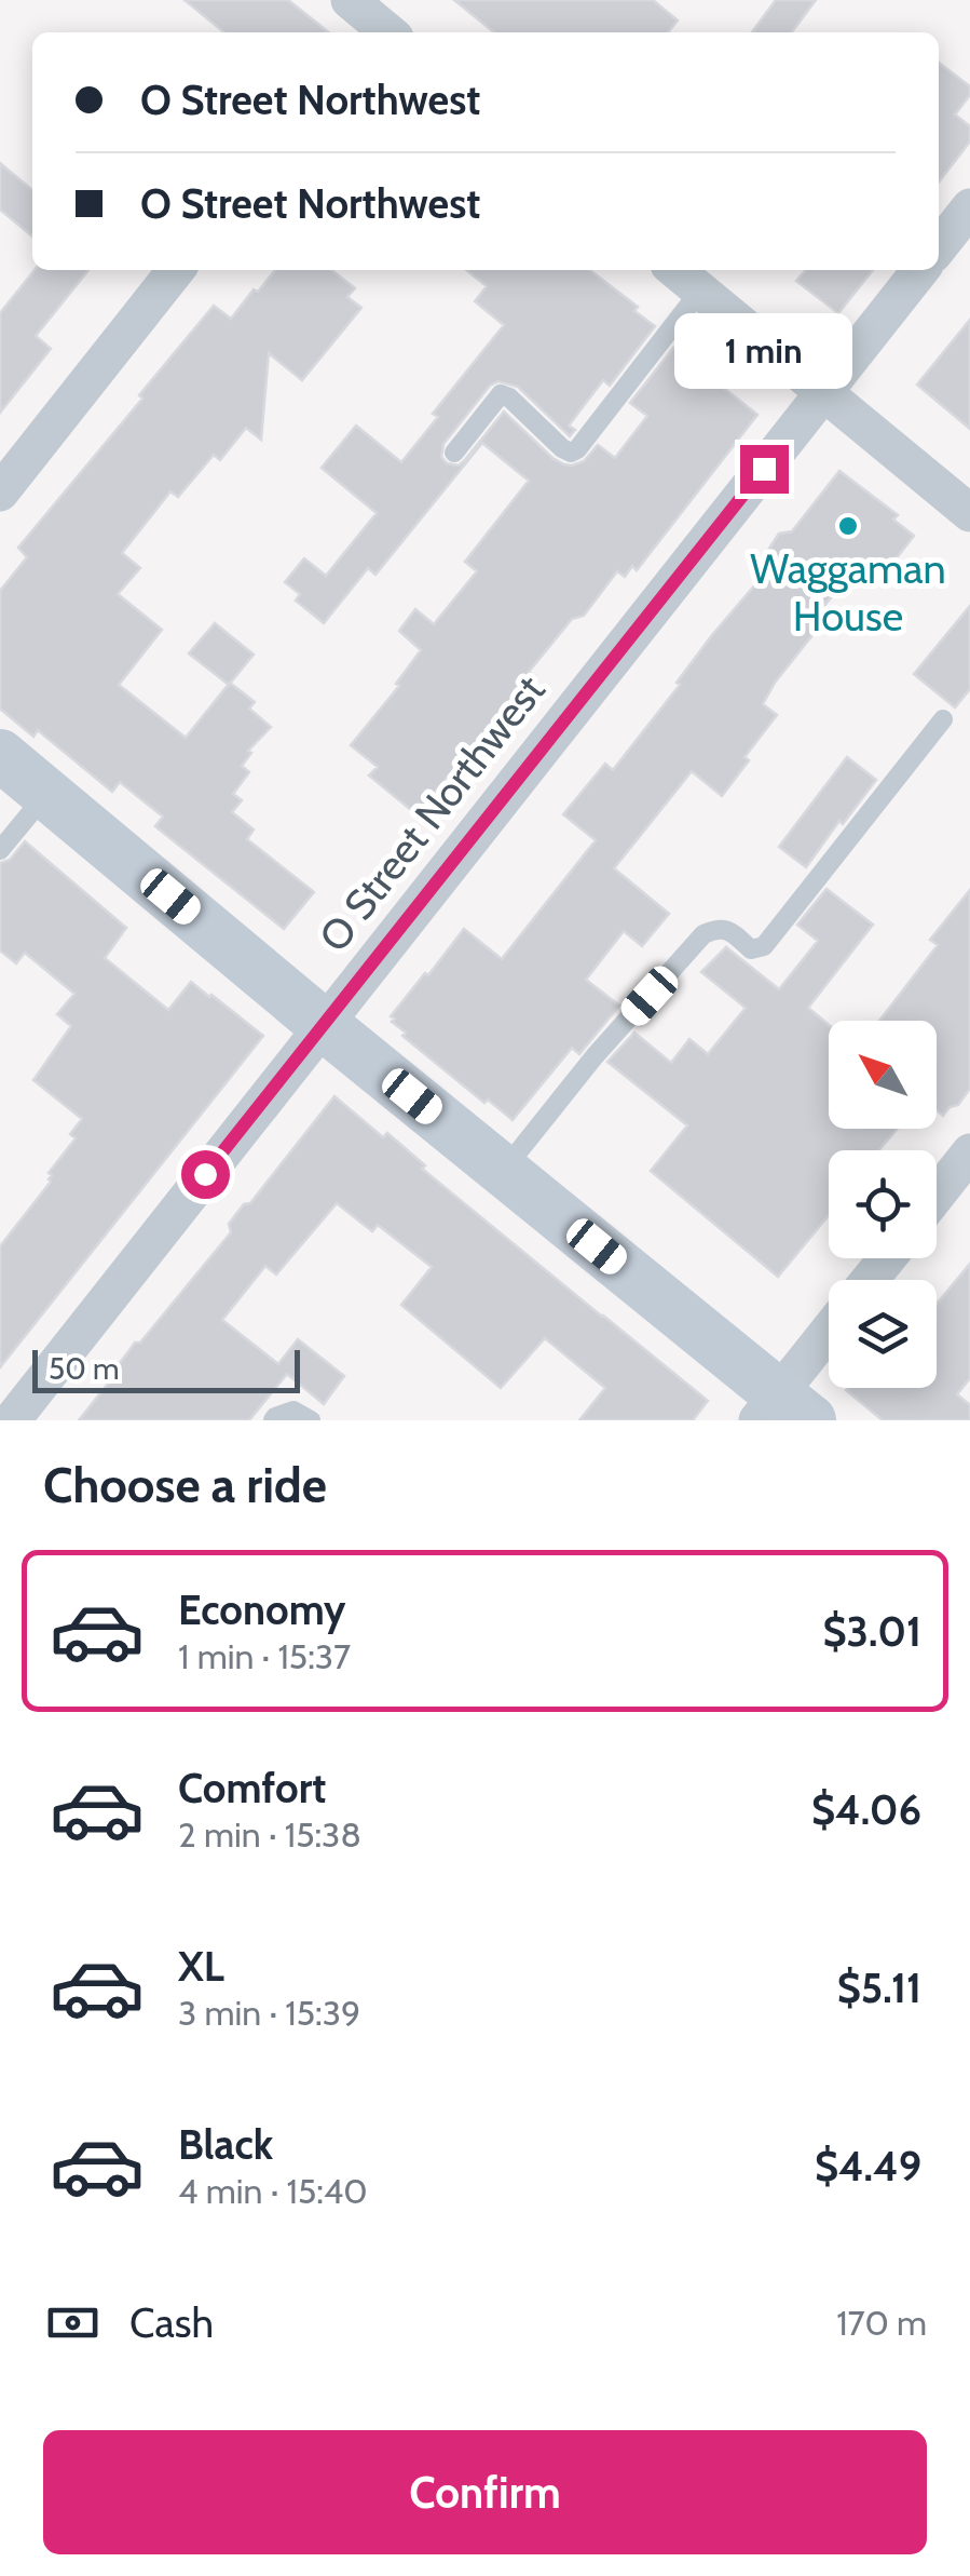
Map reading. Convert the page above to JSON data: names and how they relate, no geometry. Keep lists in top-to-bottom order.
{
  "streets": {
    "street": ["O Street Northwest"]
  },
  "places": ["Waggaman House"],
  "scale_bar": "50 m",
  "north": "top left",
  "page": {
    "banner": ["O Street Northwest", "O Street Northwest"],
    "bubble": "1 min",
    "scale": "50 m",
    "heading": "Choose a ride",
    "list": [
      {
        "name": "Economy",
        "note": "1 min · 15:37",
        "value": "$3.01"
      },
      {
        "name": "Comfort",
        "note": "2 min · 15:38",
        "value": "$4.06"
      },
      {
        "name": "XL",
        "note": "3 min · 15:39",
        "value": "$5.11"
      },
      {
        "name": "Black",
        "note": "4 min · 15:40",
        "value": "$4.49"
      }
    ],
    "pay": ["Cash", "170 m"],
    "buttons": "Confirm"
  }
}
